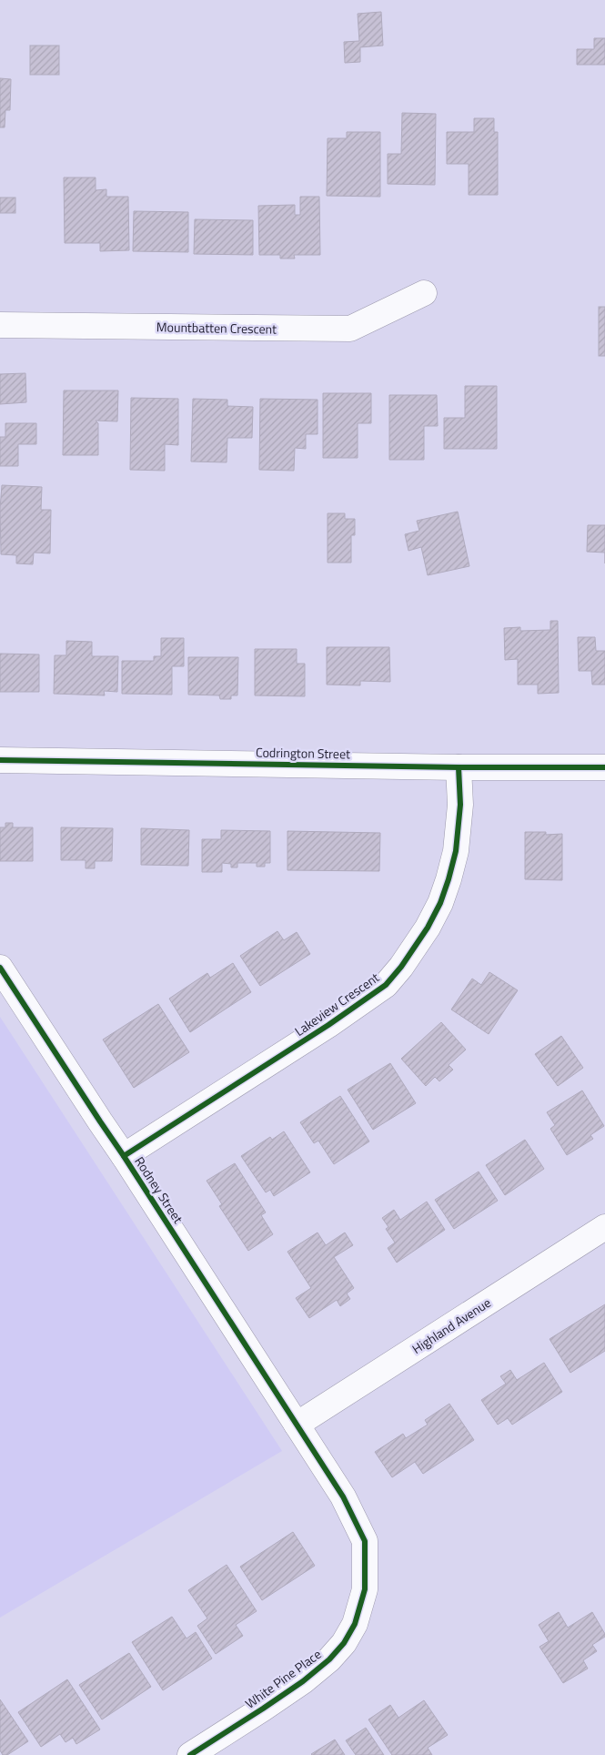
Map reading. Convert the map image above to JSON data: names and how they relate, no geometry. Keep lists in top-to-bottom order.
{
  "streets": {
    "street": [
      "Mountbatten Crescent",
      "Codrington Street",
      "Lakeview Crescent",
      "Rodney Street",
      "Highland Avenue",
      "White Pine Place"
    ]
  },
  "crossings": [
    ["Codrington Street", "Lakeview Crescent"],
    ["Lakeview Crescent", "Rodney Street"],
    ["Rodney Street", "Highland Avenue"],
    ["Rodney Street", "White Pine Place"],
    ["Highland Avenue", "White Pine Place"]
  ]
}
